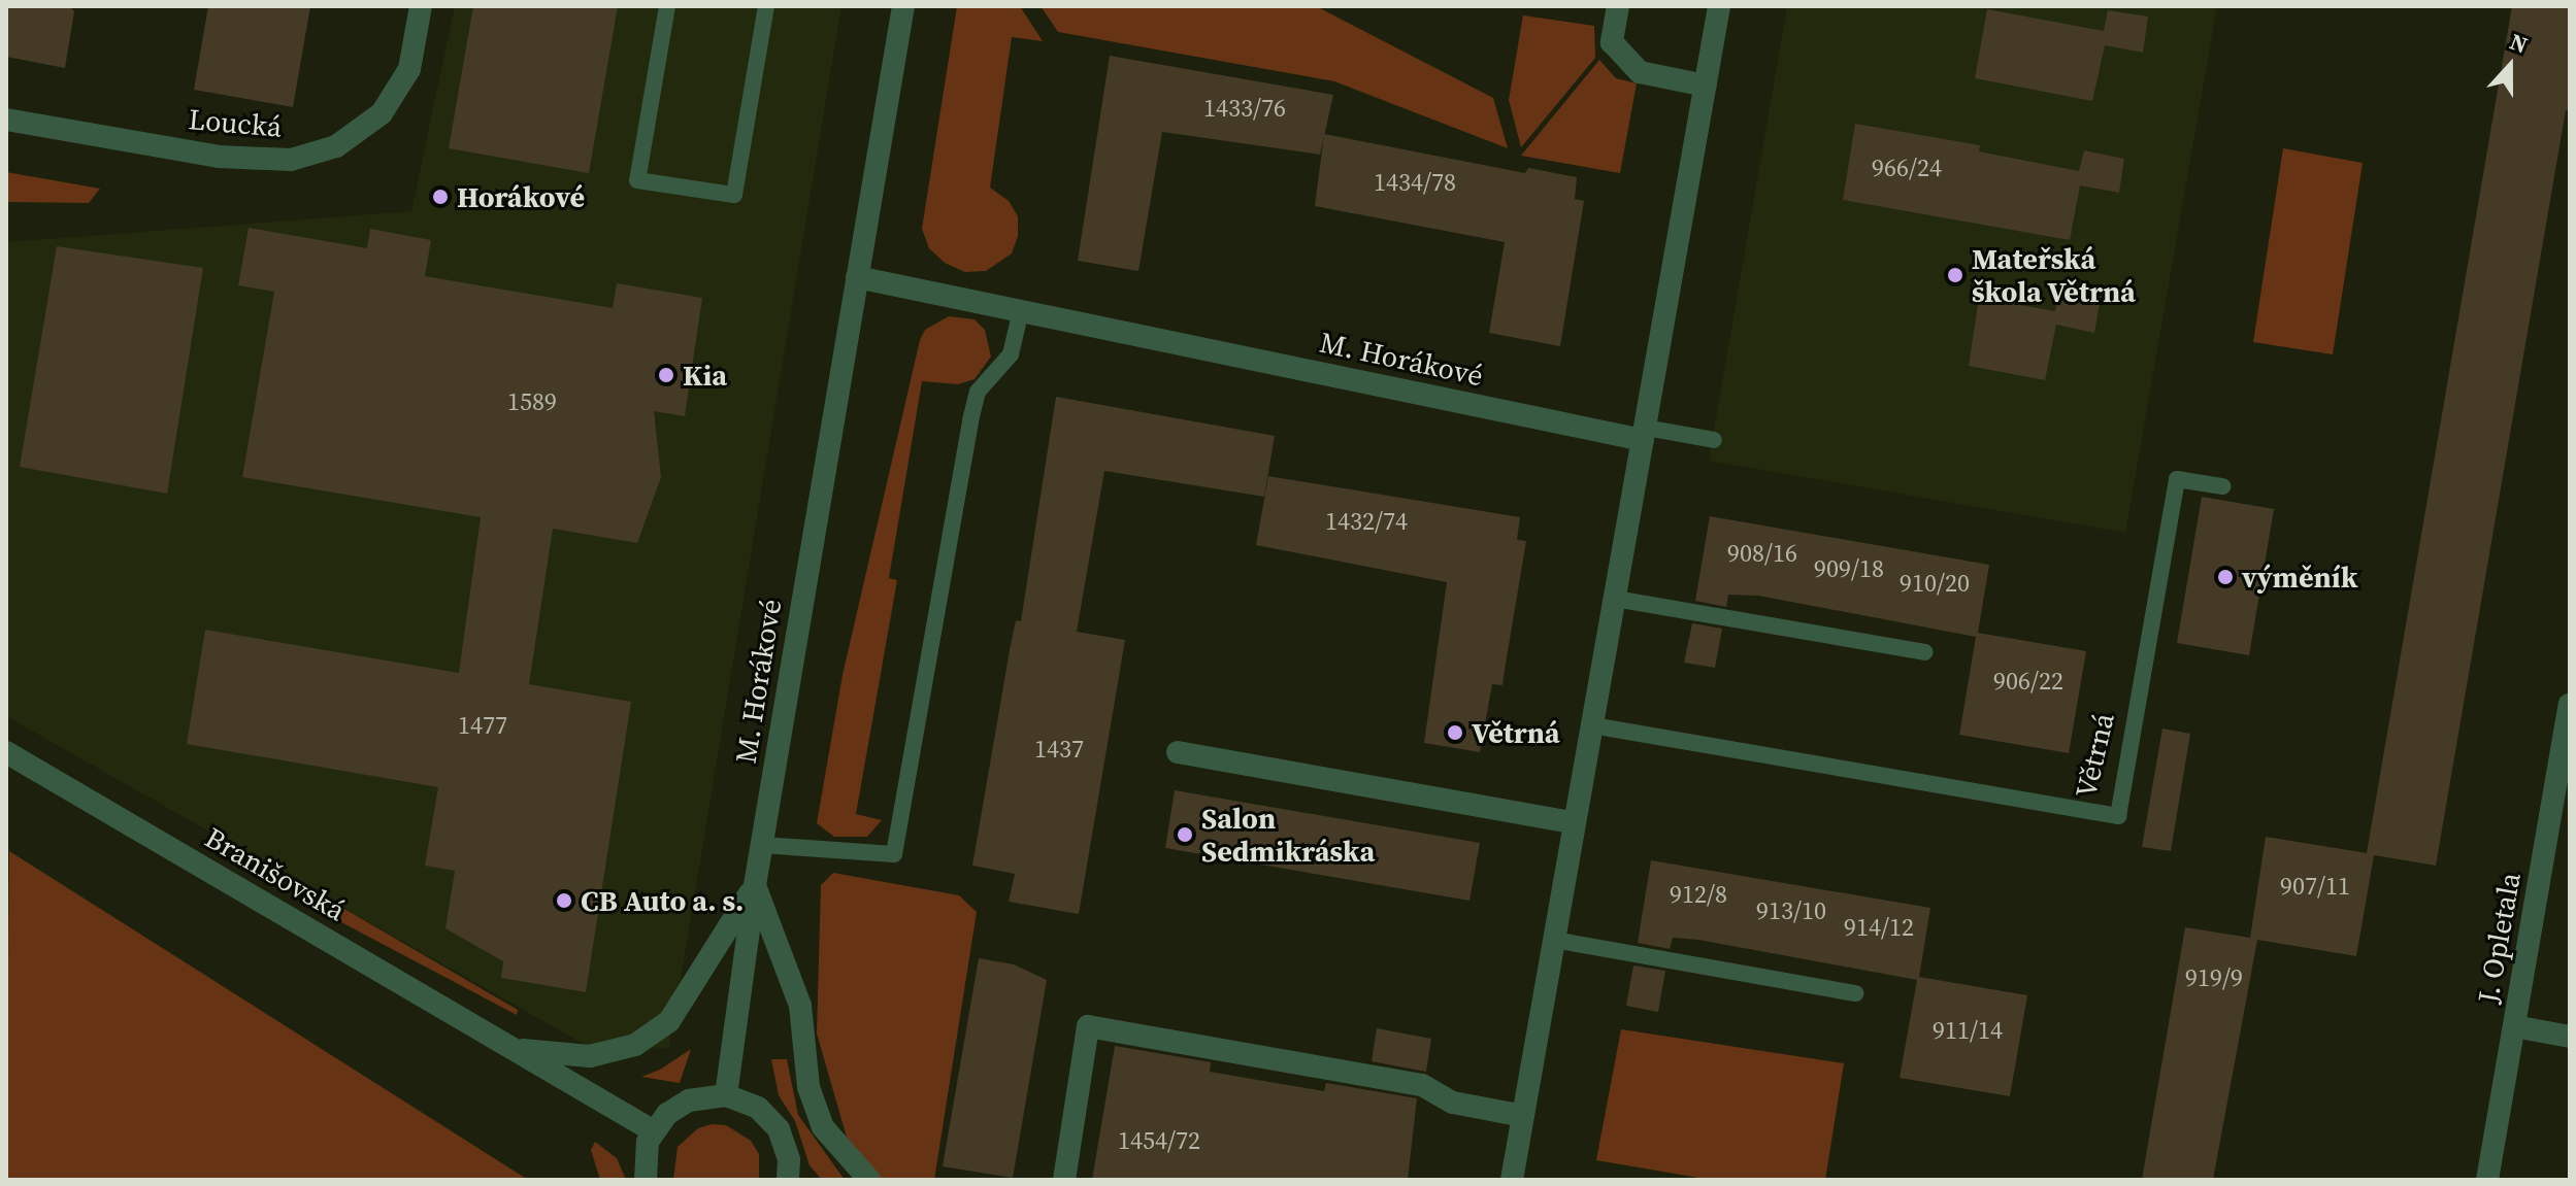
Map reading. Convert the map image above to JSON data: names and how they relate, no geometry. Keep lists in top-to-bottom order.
{
  "streets": {
    "street": [
      "Loucká",
      "M. Horákové",
      "Branišovská",
      "J. Opletala"
    ],
    "lane": ["Větrná"]
  },
  "crossings": [
    ["M. Horákové", "Branišovská"]
  ],
  "places": [
    "Horákové",
    "Mateřská škola Větrná",
    "Kia",
    "výměník",
    "Větrná",
    "Salon Sedmikráska",
    "CB Auto a. s."
  ],
  "house_numbers": [
    "1433/76",
    "966/24",
    "1434/78",
    "1589",
    "1432/74",
    "908/16",
    "909/18",
    "910/20",
    "906/22",
    "1477",
    "1437",
    "907/11",
    "912/8",
    "913/10",
    "914/12",
    "919/9",
    "911/14",
    "1454/72"
  ],
  "north": "top"
}
